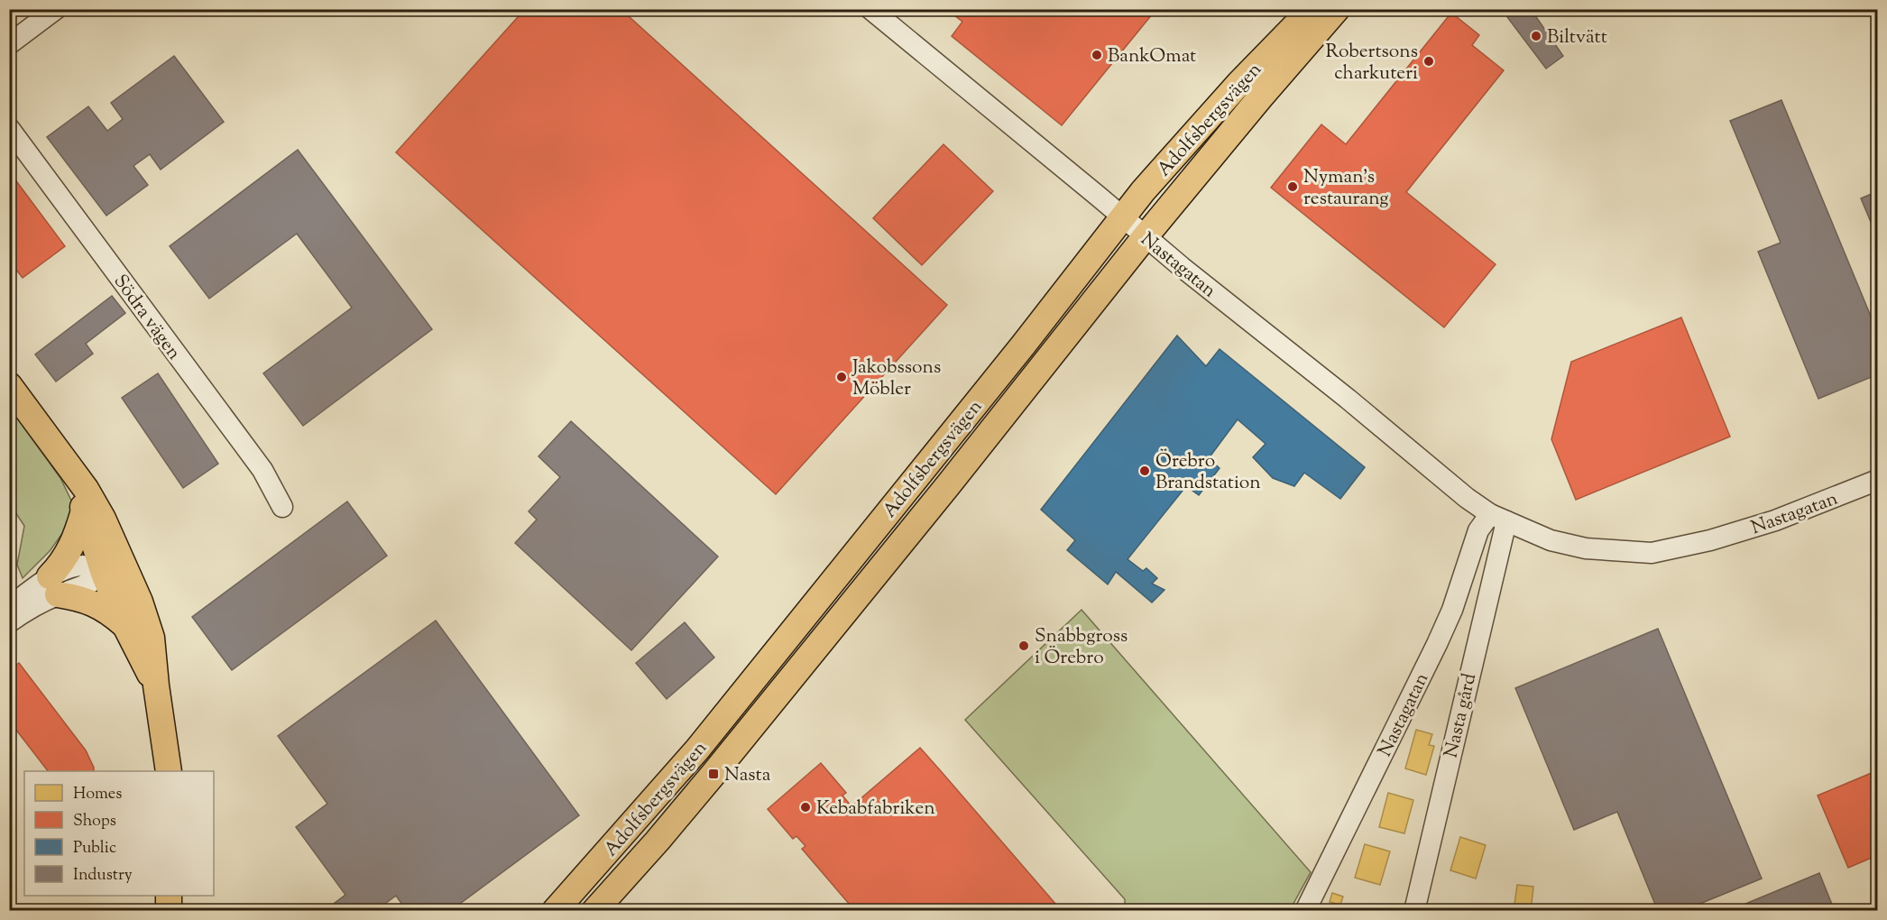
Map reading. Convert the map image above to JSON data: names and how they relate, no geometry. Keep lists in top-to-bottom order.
{
  "streets": {
    "main road": ["Adolfsbergsvägen"],
    "street": ["Nastagatan", "Södra vägen", "Nasta gård"]
  },
  "crossings": [
    ["Adolfsbergsvägen", "Nastagatan"],
    ["Nastagatan", "Nasta gård"]
  ],
  "places": {
    "other": [
      "Biltvätt",
      "BankOmat",
      "Robertsons charkuteri",
      "Nyman's restaurang",
      "Jakobssons Möbler",
      "Örebro Brandstation",
      "Snabbgross i Örebro",
      "Kebabfabriken"
    ],
    "transit": ["Nasta"]
  },
  "legend": [
    "Homes",
    "Shops",
    "Public",
    "Industry"
  ]
}
